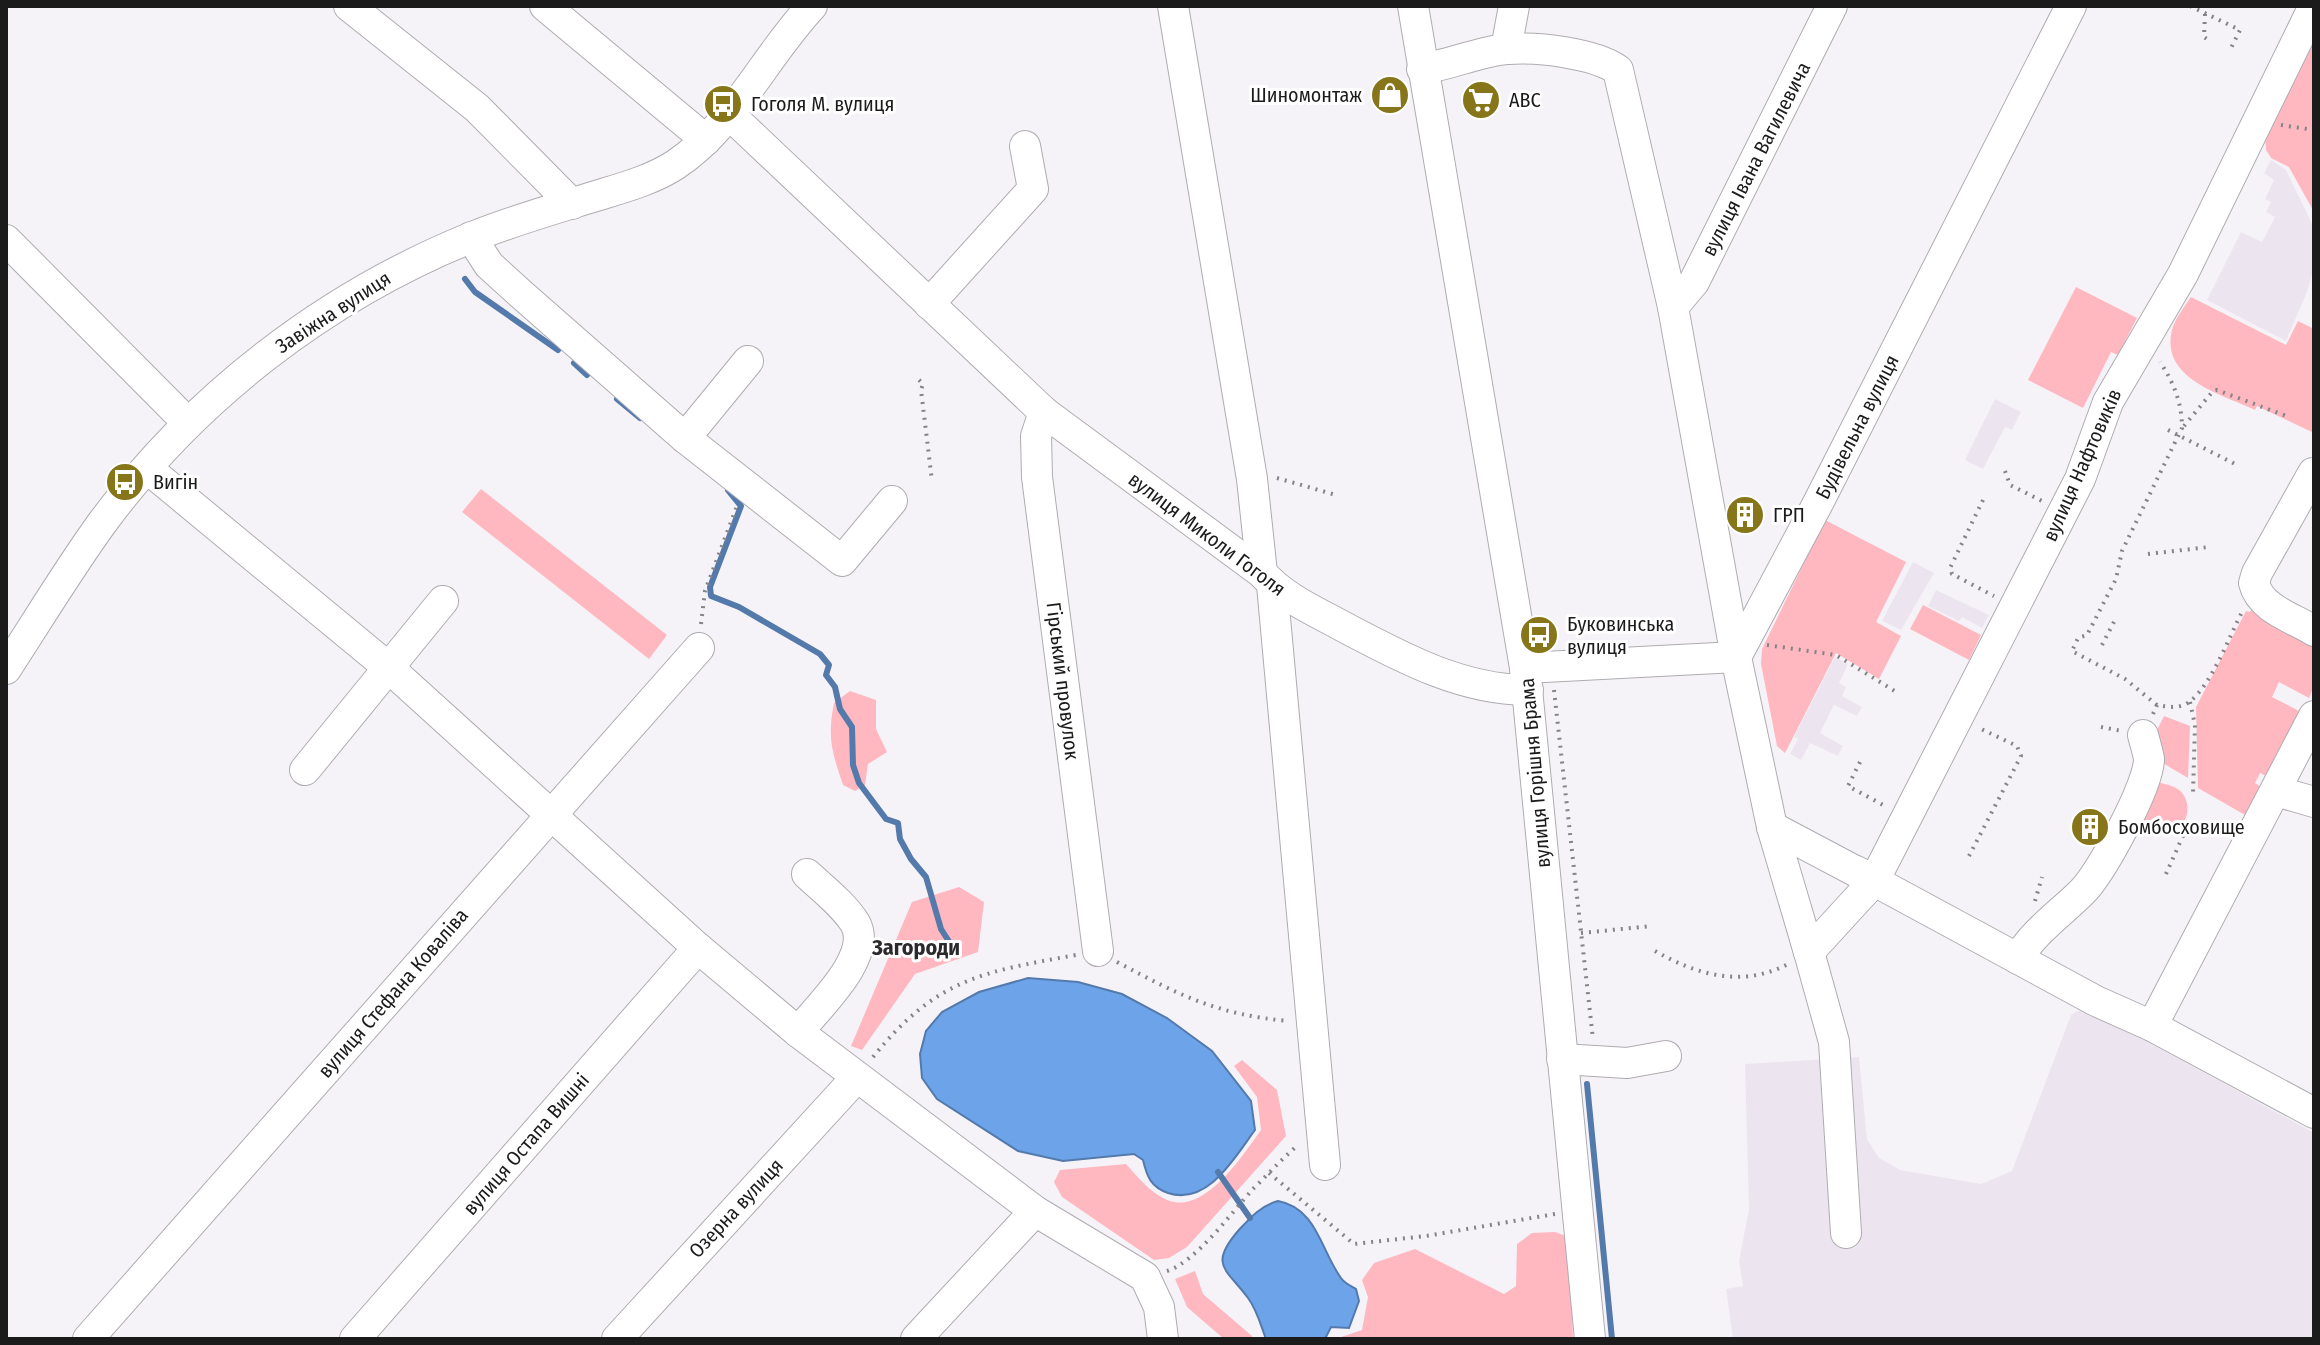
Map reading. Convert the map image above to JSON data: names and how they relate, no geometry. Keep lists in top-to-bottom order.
{
  "streets": {
    "street": [
      "вулиця Івана Вагилевича",
      "Завіжна вулиця",
      "Будівельна вулиця",
      "вулиця Нафтовиків",
      "вулиця Миколи Гоголя",
      "Гірський провулок",
      "вулиця Горішня Брама",
      "вулиця Стефана Коваліва",
      "вулиця Остапа Вишні",
      "Озерна вулиця"
    ]
  },
  "crossings": [
    ["Завіжна вулиця", "вулиця Миколи Гоголя"],
    ["вулиця Миколи Гоголя", "Гірський провулок"],
    ["вулиця Миколи Гоголя", "вулиця Горішня Брама"]
  ],
  "districts": ["Загороди"],
  "places": {
    "shop": ["Шиномонтаж"],
    "supermarket": ["ABC"],
    "bus stop": ["Гоголя М. вулиця", "Вигін", "Буковинська вулиця"],
    "building": ["ГРП", "Бомбосховище"]
  }
}
